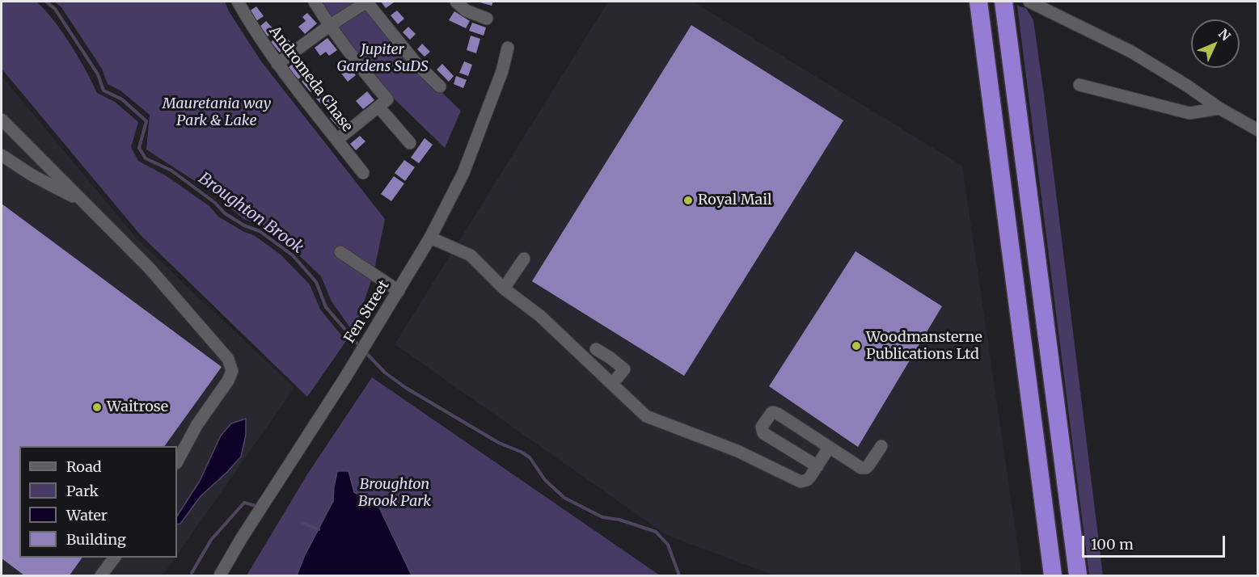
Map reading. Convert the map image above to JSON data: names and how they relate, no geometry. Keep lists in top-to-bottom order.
{
  "streets": {
    "street": ["Andromeda Chase", "Fen Street"]
  },
  "water": ["Broughton Brook"],
  "parks": ["Jupiter Gardens SuDS", "Mauretania way Park & Lake", "Broughton Brook Park"],
  "places": ["Royal Mail", "Woodmansterne Publications Ltd", "Waitrose"],
  "legend": [
    "Road",
    "Park",
    "Water",
    "Building"
  ],
  "scale_bar": "100 m",
  "north": "top right"
}
